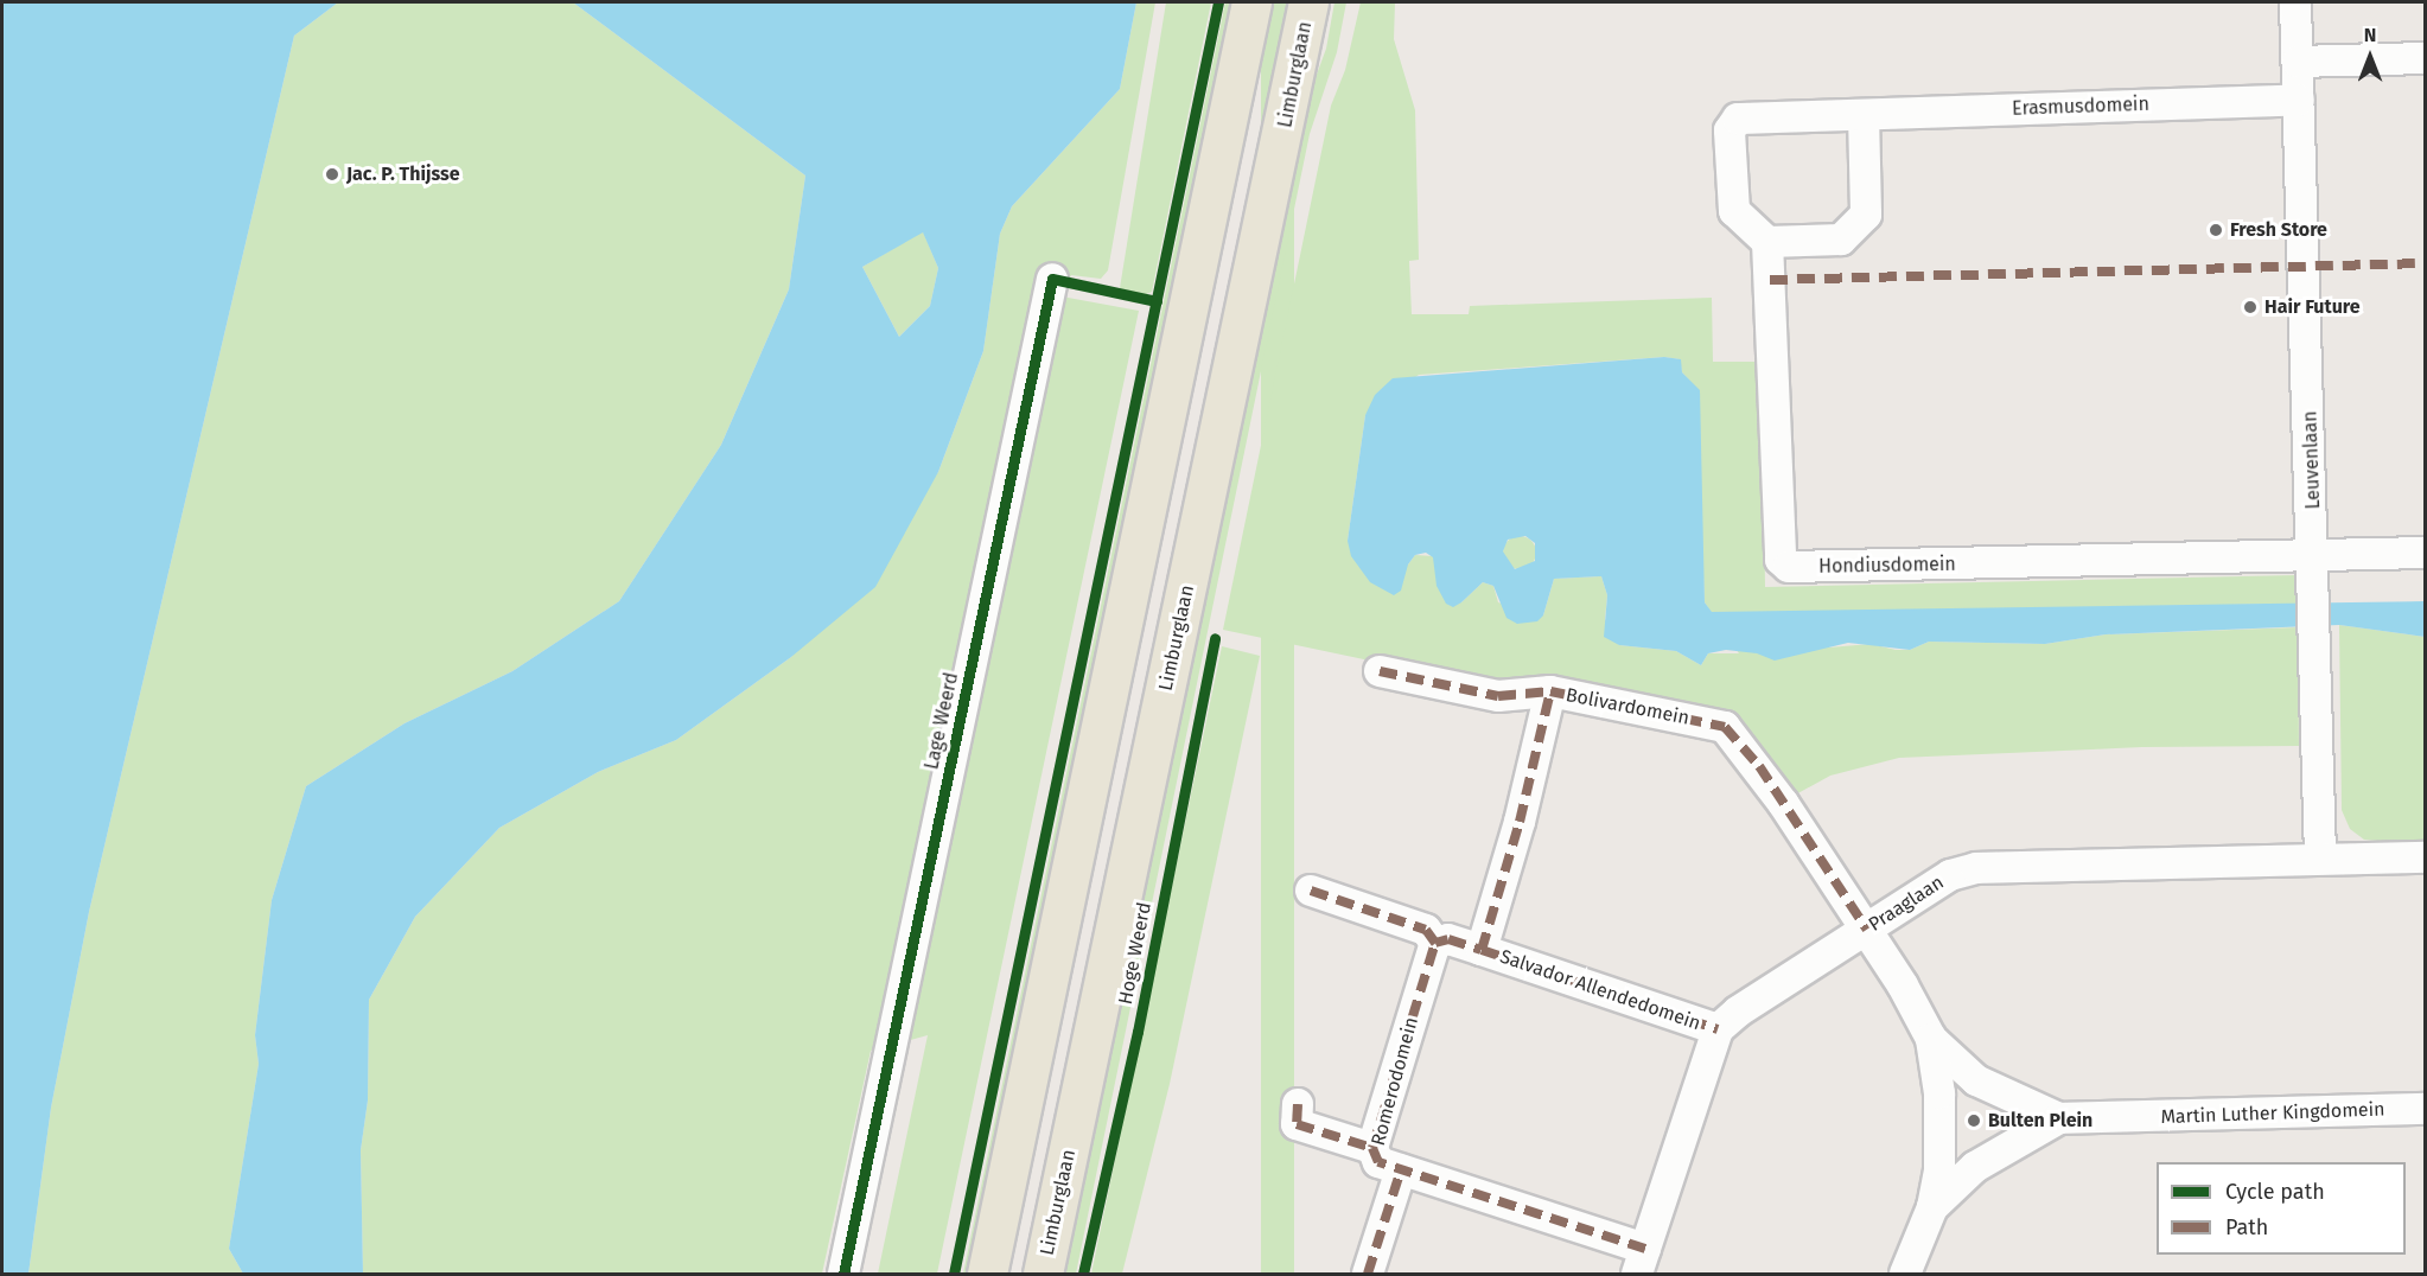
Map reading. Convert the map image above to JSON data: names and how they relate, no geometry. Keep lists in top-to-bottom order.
{
  "streets": {
    "main road": ["Limburglaan"],
    "street": [
      "Erasmusdomein",
      "Leuvenlaan",
      "Hondiusdomein",
      "Bolivardomein",
      "Lage Weerd",
      "Praaglaan",
      "Salvador Allendedomein",
      "Romerodomein",
      "Martin Luther Kingdomein"
    ],
    "cycle path": ["Hoge Weerd"]
  },
  "crossings": [
    ["Erasmusdomein", "Leuvenlaan"],
    ["Erasmusdomein", "Hondiusdomein"],
    ["Leuvenlaan", "Hondiusdomein"],
    ["Leuvenlaan", "Praaglaan"],
    ["Bolivardomein", "Praaglaan"],
    ["Bolivardomein", "Salvador Allendedomein"],
    ["Praaglaan", "Salvador Allendedomein"]
  ],
  "places": [
    "Jac. P. Thijsse",
    "Fresh Store",
    "Hair Future",
    "Bulten Plein"
  ],
  "legend": ["Cycle path", "Path"],
  "north": "top"
}
